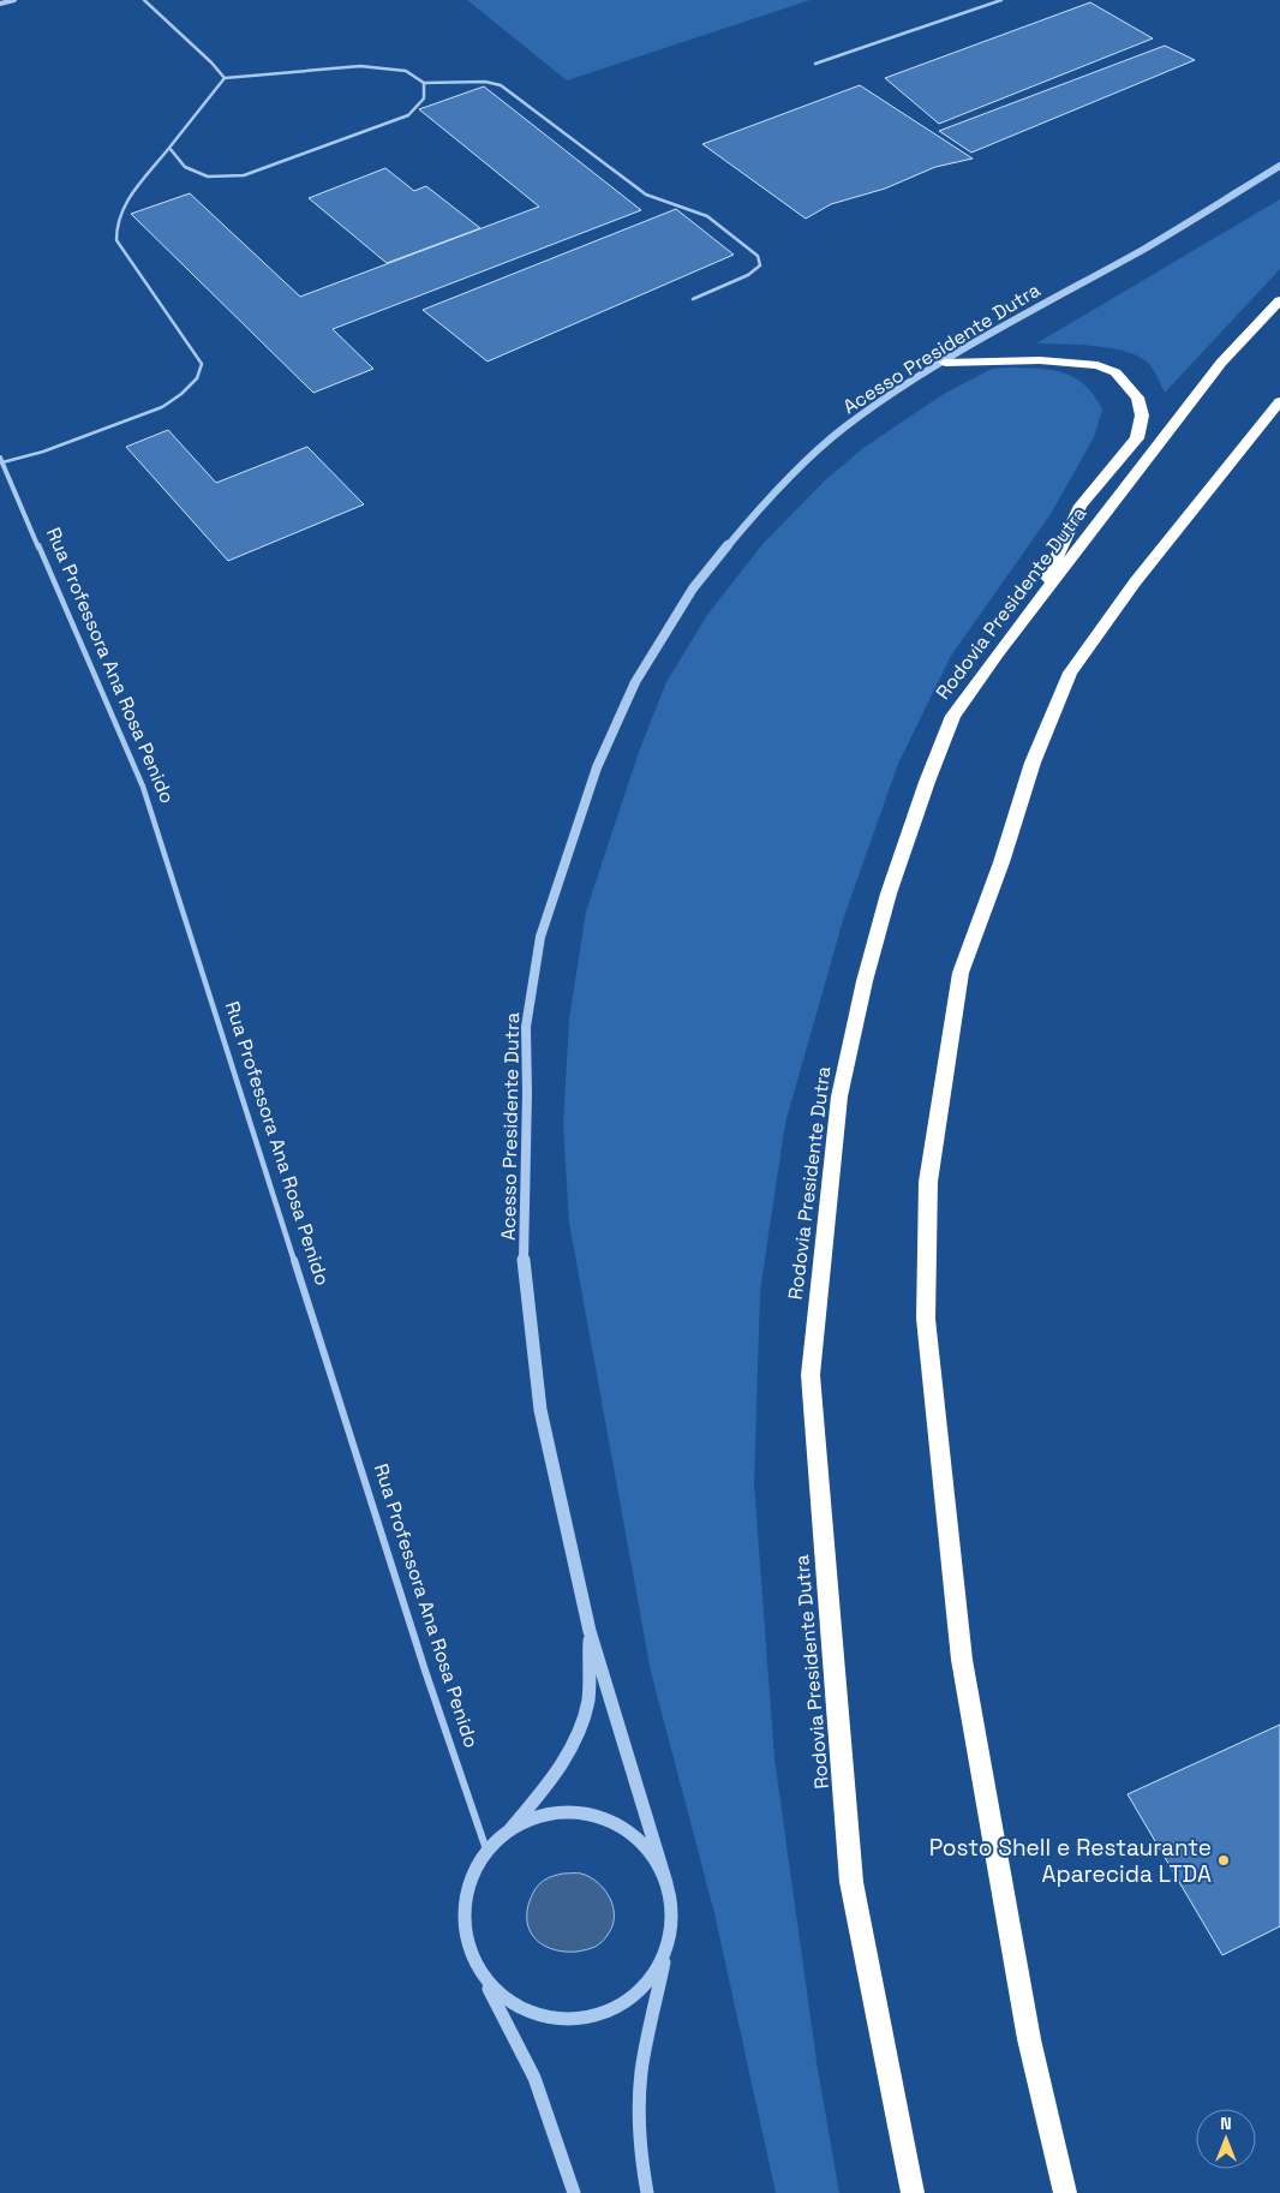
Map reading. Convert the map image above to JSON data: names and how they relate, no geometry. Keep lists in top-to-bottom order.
{
  "streets": {
    "highway": ["Rodovia Presidente Dutra"],
    "street": ["Acesso Presidente Dutra", "Rua Professora Ana Rosa Penido"]
  },
  "places": ["Posto Shell e Restaurante Aparecida LTDA"],
  "north": "top"
}
